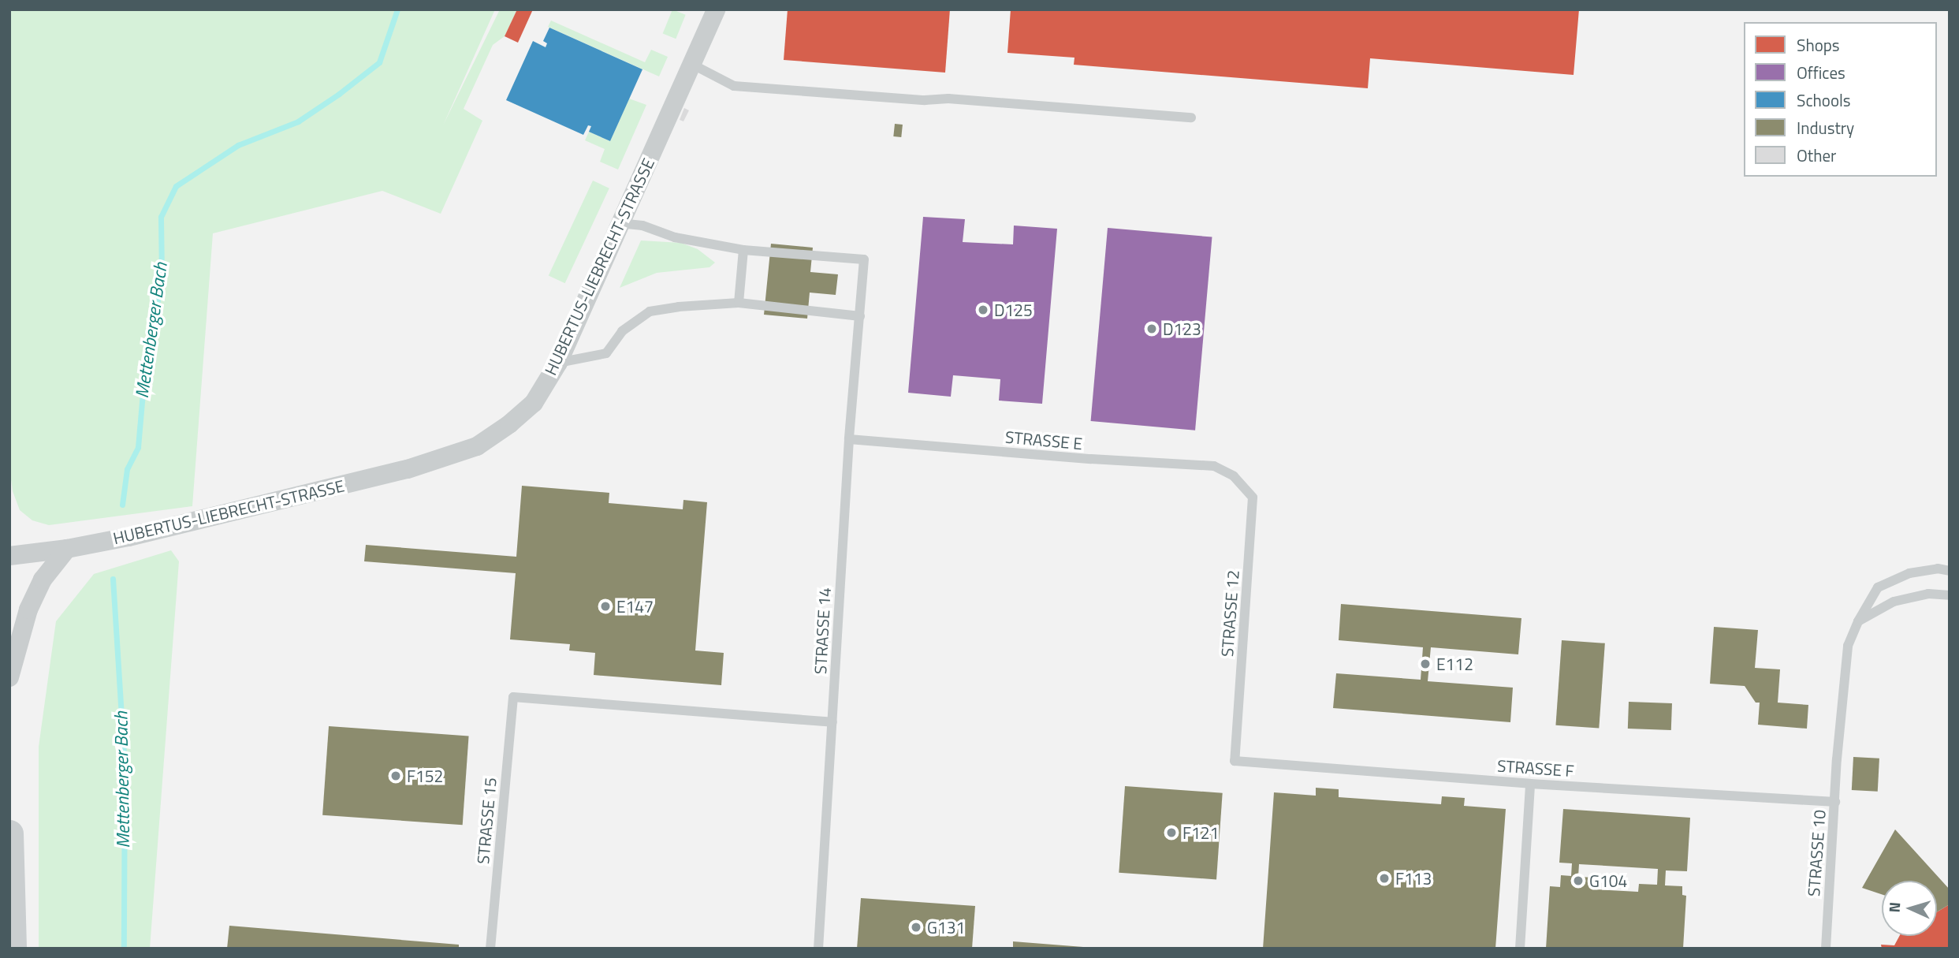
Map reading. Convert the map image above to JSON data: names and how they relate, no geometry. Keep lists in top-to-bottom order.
{
  "streets": {
    "street": ["HUBERTUS-LIEBRECHT-STRASSE"],
    "lane": [
      "STRASSE E",
      "STRASSE 12",
      "STRASSE 14",
      "STRASSE F",
      "STRASSE 15",
      "STRASSE 10"
    ]
  },
  "crossings": [
    ["STRASSE E", "STRASSE 12"],
    ["STRASSE E", "STRASSE 14"],
    ["STRASSE 12", "STRASSE F"],
    ["STRASSE 14", "STRASSE 15"],
    ["STRASSE F", "STRASSE 10"]
  ],
  "water": ["Mettenberger Bach"],
  "places": [
    "D125",
    "D123",
    "E147",
    "E112",
    "F152",
    "F121",
    "F113",
    "G104",
    "G131"
  ],
  "legend": [
    "Shops",
    "Offices",
    "Schools",
    "Industry",
    "Other"
  ],
  "north": "left"
}
